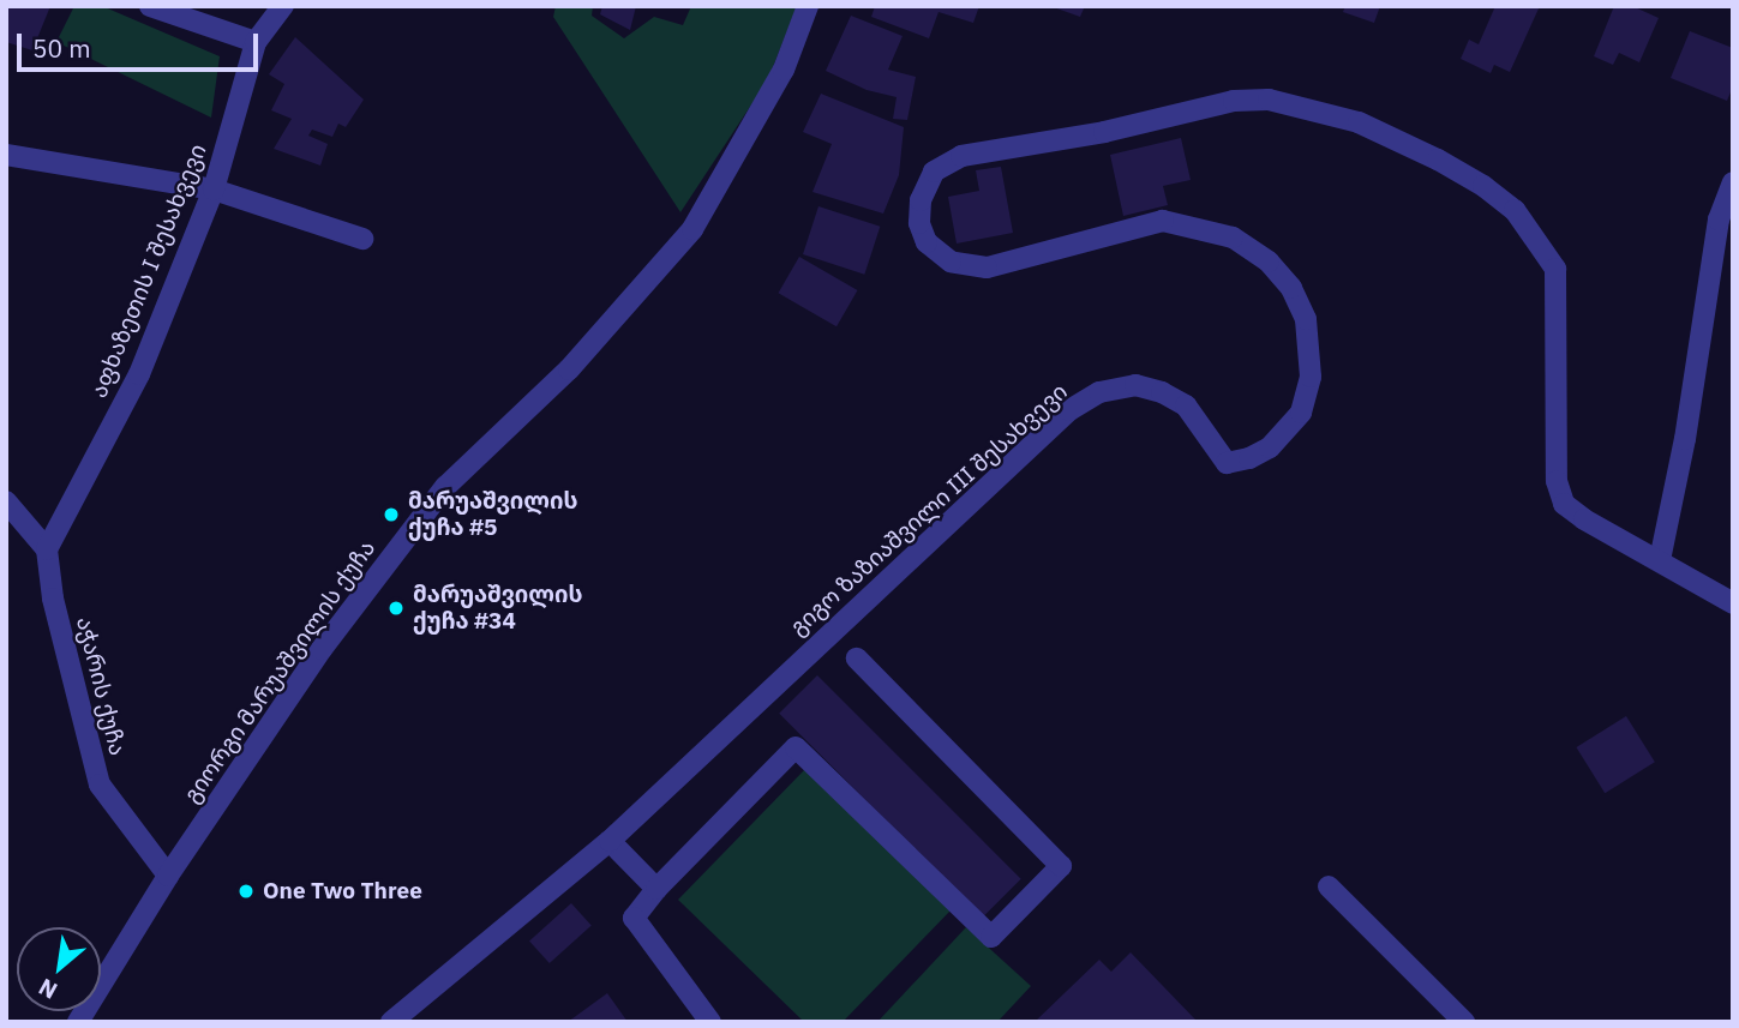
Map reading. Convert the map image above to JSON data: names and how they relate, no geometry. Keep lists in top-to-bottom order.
{
  "streets": {
    "street": [
      "აფხაზეთის I შესახვევი",
      "გიგო ზაზიაშვილი III შესახვევი",
      "გიორგი მარუაშვილის ქუჩა",
      "აჭარის ქუჩა"
    ]
  },
  "crossings": [
    ["აფხაზეთის I შესახვევი", "აჭარის ქუჩა"],
    ["გიორგი მარუაშვილის ქუჩა", "აჭარის ქუჩა"]
  ],
  "places": ["მარუაშვილის ქუჩა #5", "მარუაშვილის ქუჩა #34", "One Two Three"],
  "scale_bar": "50 m",
  "north": "bottom left"
}
